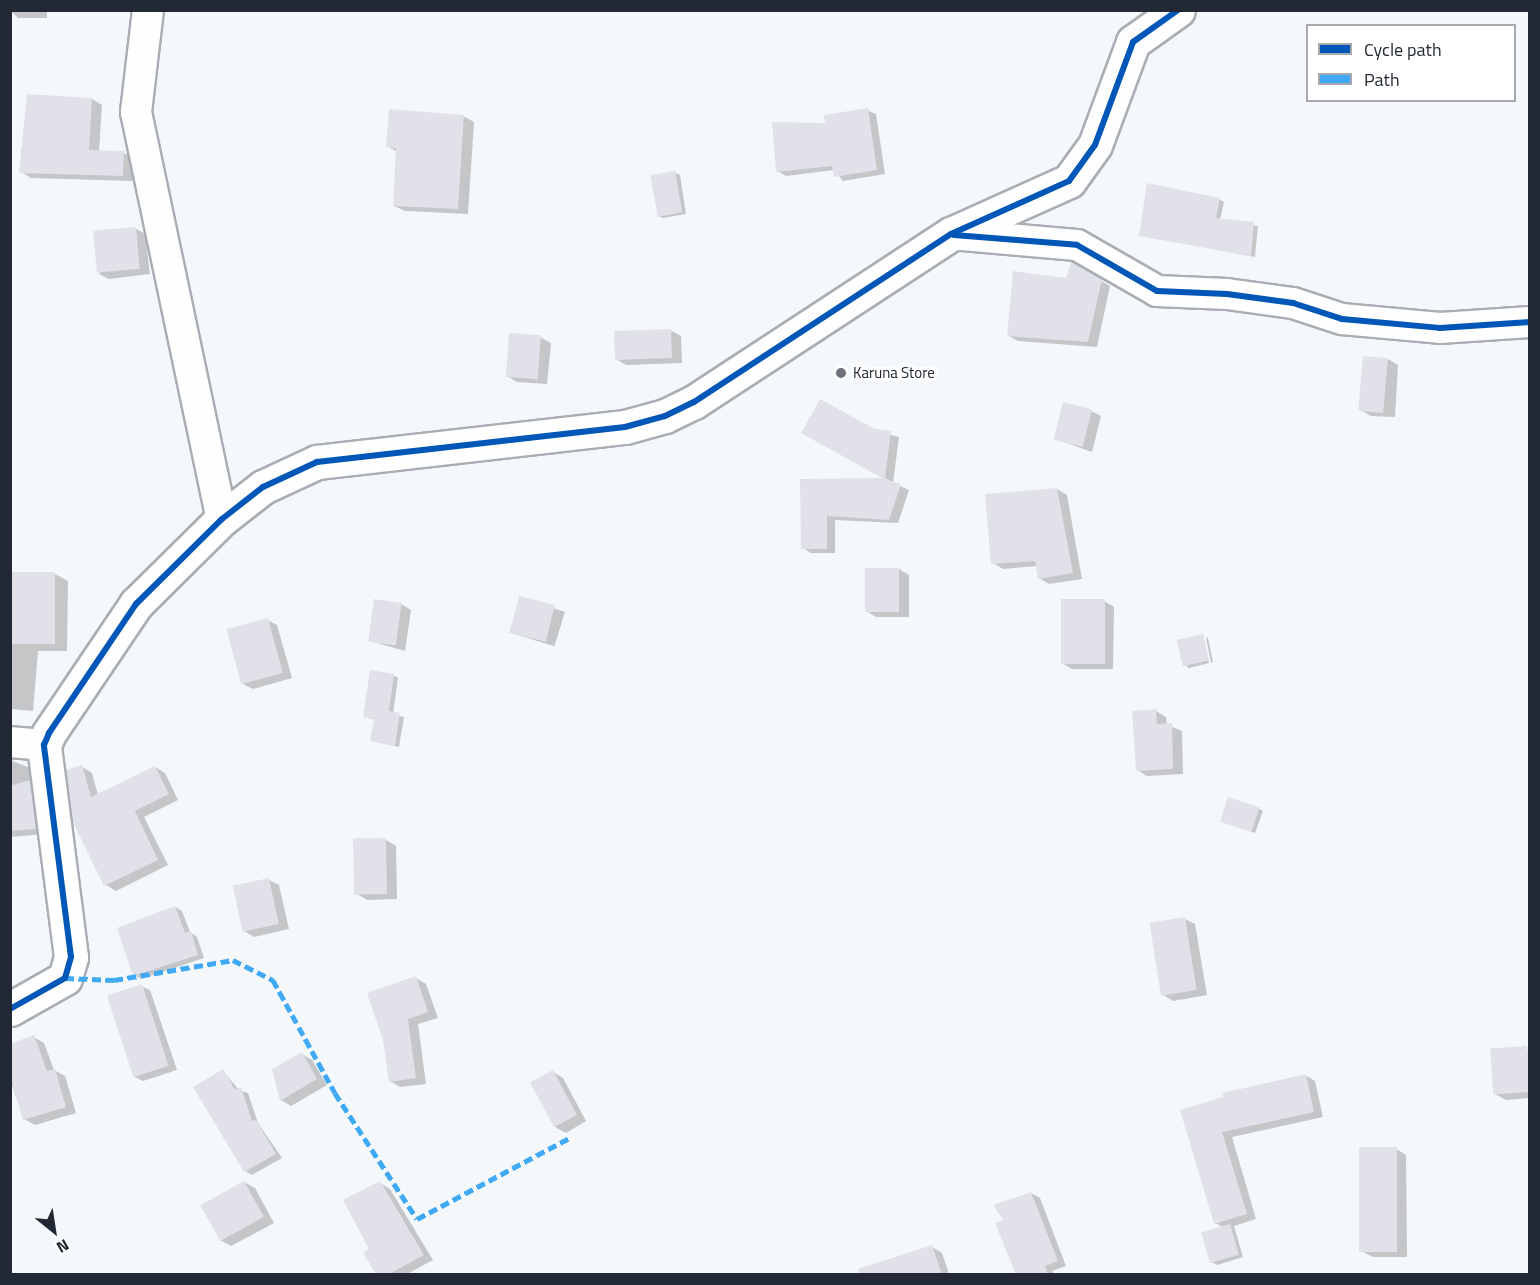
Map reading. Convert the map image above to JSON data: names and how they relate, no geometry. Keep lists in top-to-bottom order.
{
  "places": ["Karuna Store"],
  "legend": ["Cycle path", "Path"],
  "north": "bottom right"
}
